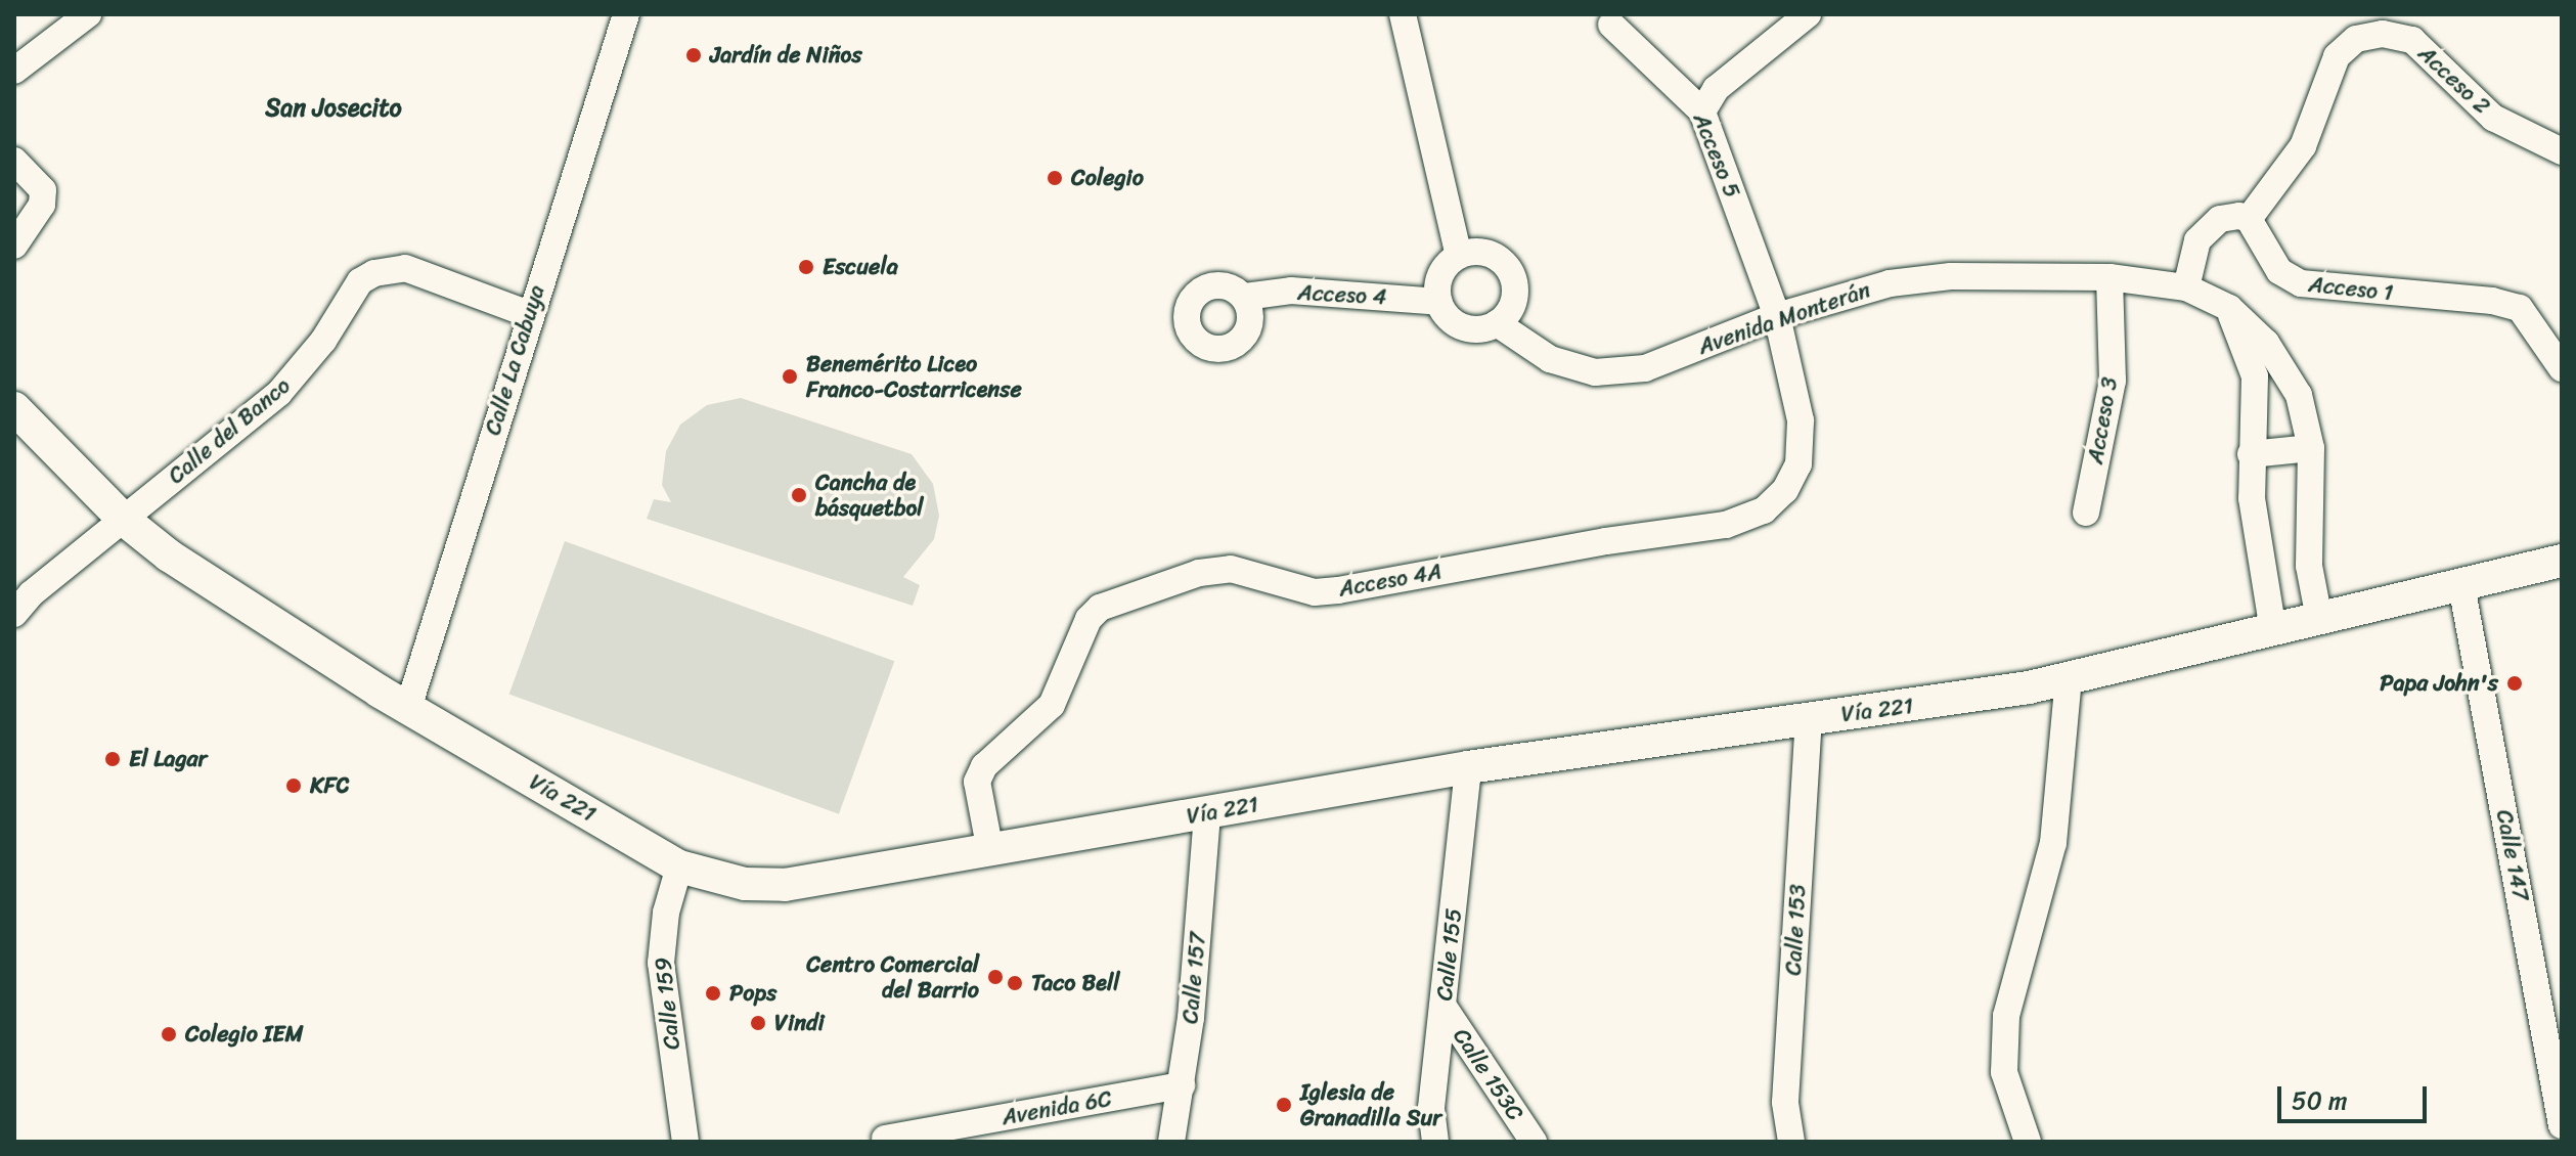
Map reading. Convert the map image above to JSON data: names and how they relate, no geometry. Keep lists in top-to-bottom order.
{
  "streets": {
    "main road": ["Vía 221"],
    "street": [
      "Acceso 2",
      "Acceso 5",
      "Acceso 1",
      "Acceso 4",
      "Avenida Monterán",
      "Calle La Cabuya",
      "Acceso 3",
      "Calle del Banco",
      "Acceso 4A",
      "Calle 147",
      "Calle 153",
      "Calle 155",
      "Calle 157",
      "Calle 159",
      "Calle 153C",
      "Avenida 6C"
    ]
  },
  "crossings": [
    ["Acceso 2", "Acceso 1"],
    ["Acceso 5", "Avenida Monterán"],
    ["Acceso 5", "Acceso 4A"],
    ["Acceso 4", "Avenida Monterán"],
    ["Avenida Monterán", "Acceso 3"],
    ["Avenida Monterán", "Acceso 4A"],
    ["Avenida Monterán", "Vía 221"],
    ["Calle La Cabuya", "Calle del Banco"],
    ["Calle La Cabuya", "Vía 221"],
    ["Calle del Banco", "Vía 221"],
    ["Acceso 4A", "Vía 221"],
    ["Vía 221", "Calle 147"],
    ["Vía 221", "Calle 153"],
    ["Vía 221", "Calle 155"],
    ["Vía 221", "Calle 157"],
    ["Vía 221", "Calle 159"],
    ["Calle 155", "Calle 153C"],
    ["Calle 157", "Avenida 6C"]
  ],
  "districts": ["San Josecito"],
  "places": [
    "Jardín de Niños",
    "Colegio",
    "Escuela",
    "Benemérito Liceo Franco-Costarricense",
    "Cancha de básquetbol",
    "Papa John's",
    "El Lagar",
    "KFC",
    "Centro Comercial del Barrio",
    "Taco Bell",
    "Pops",
    "Vindi",
    "Colegio IEM",
    "Iglesia de Granadilla Sur"
  ],
  "scale_bar": "50 m"
}
